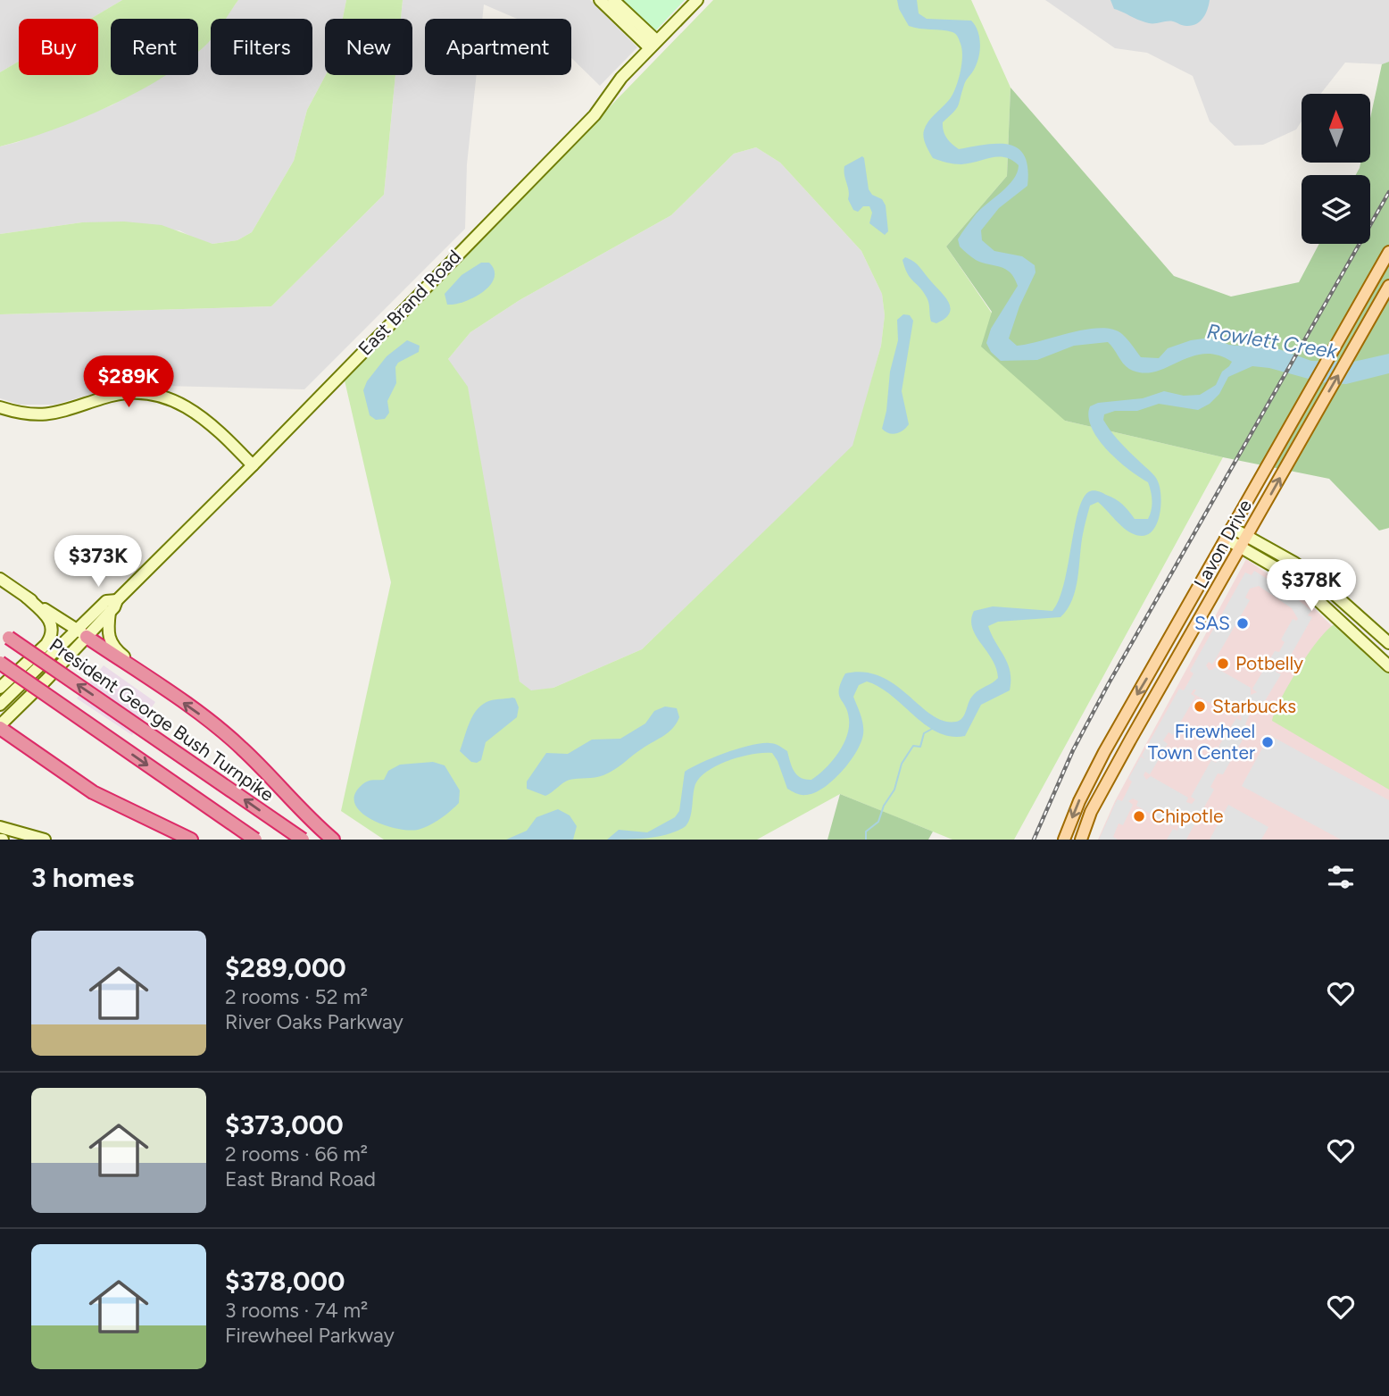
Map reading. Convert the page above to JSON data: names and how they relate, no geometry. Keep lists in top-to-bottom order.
{
  "streets": {
    "highway": ["President George Bush Turnpike"],
    "main road": ["East Brand Road", "Lavon Drive"]
  },
  "water": ["Rowlett Creek"],
  "places": [
    "SAS",
    "Potbelly",
    "Starbucks",
    "Firewheel Town Center",
    "Chipotle"
  ],
  "north": "top",
  "page": {
    "chip": [
      "Buy",
      "Rent",
      "Filters",
      "New",
      "Apartment"
    ],
    "price": ["$289K", "$373K", "$378K"],
    "heading": "3 homes",
    "list": [
      {
        "name": "$289,000",
        "note": "2 rooms · 52 m² · River Oaks Parkway"
      },
      {
        "name": "$373,000",
        "note": "2 rooms · 66 m² · East Brand Road"
      },
      {
        "name": "$378,000",
        "note": "3 rooms · 74 m² · Firewheel Parkway"
      }
    ]
  }
}
